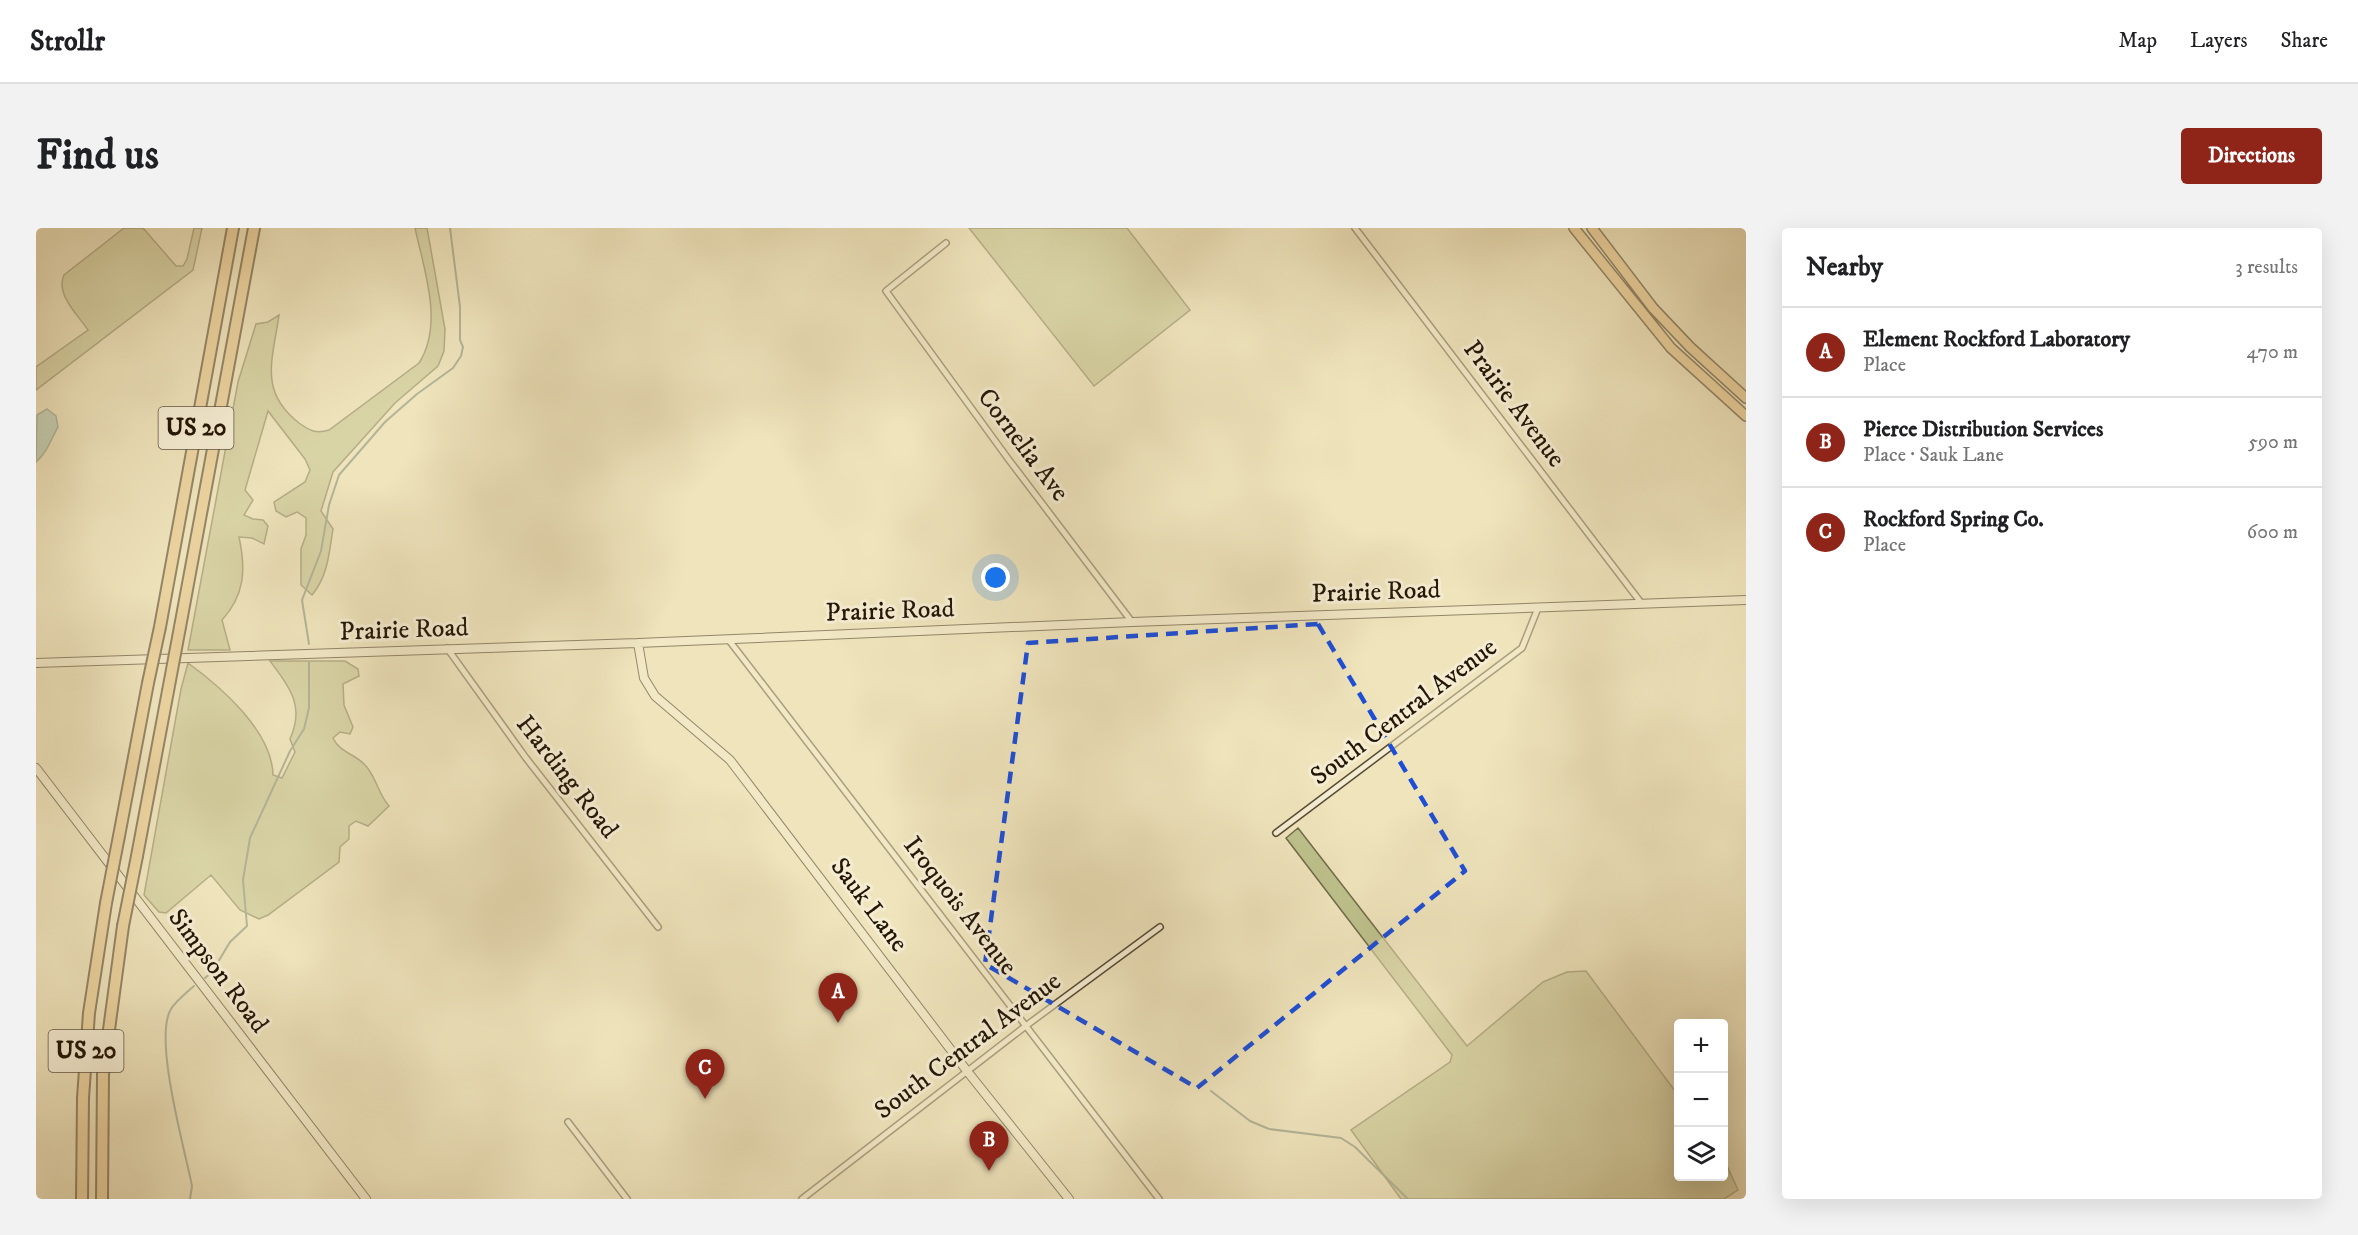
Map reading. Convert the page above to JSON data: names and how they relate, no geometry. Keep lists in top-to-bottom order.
{
  "streets": {
    "highway": ["US 20"],
    "street": [
      "Prairie Avenue",
      "Cornelia Ave",
      "Prairie Road",
      "South Central Avenue",
      "Harding Road",
      "Sauk Lane",
      "Iroquois Avenue",
      "Simpson Road"
    ]
  },
  "crossings": [
    ["Prairie Avenue", "Prairie Road"],
    ["Cornelia Ave", "Prairie Road"],
    ["Prairie Road", "South Central Avenue"],
    ["Prairie Road", "Harding Road"],
    ["Prairie Road", "Sauk Lane"],
    ["Prairie Road", "Iroquois Avenue"],
    ["South Central Avenue", "Sauk Lane"],
    ["South Central Avenue", "Iroquois Avenue"]
  ],
  "page": {
    "header": "Strollr",
    "nav": ["Map", "Layers", "Share"],
    "buttons": "Directions",
    "title": "Find us",
    "heading": ["Nearby", "3 results"],
    "list": [
      {
        "mark": "A",
        "name": "Element Rockford Laboratory",
        "note": "Place",
        "value": "470 m"
      },
      {
        "mark": "B",
        "name": "Pierce Distribution Services",
        "note": "Place · Sauk Lane",
        "value": "590 m"
      },
      {
        "mark": "C",
        "name": "Rockford Spring Co.",
        "note": "Place",
        "value": "600 m"
      }
    ],
    "pins": ["A", "C", "B"],
    "map_buttons": ["+", "−"]
  }
}
